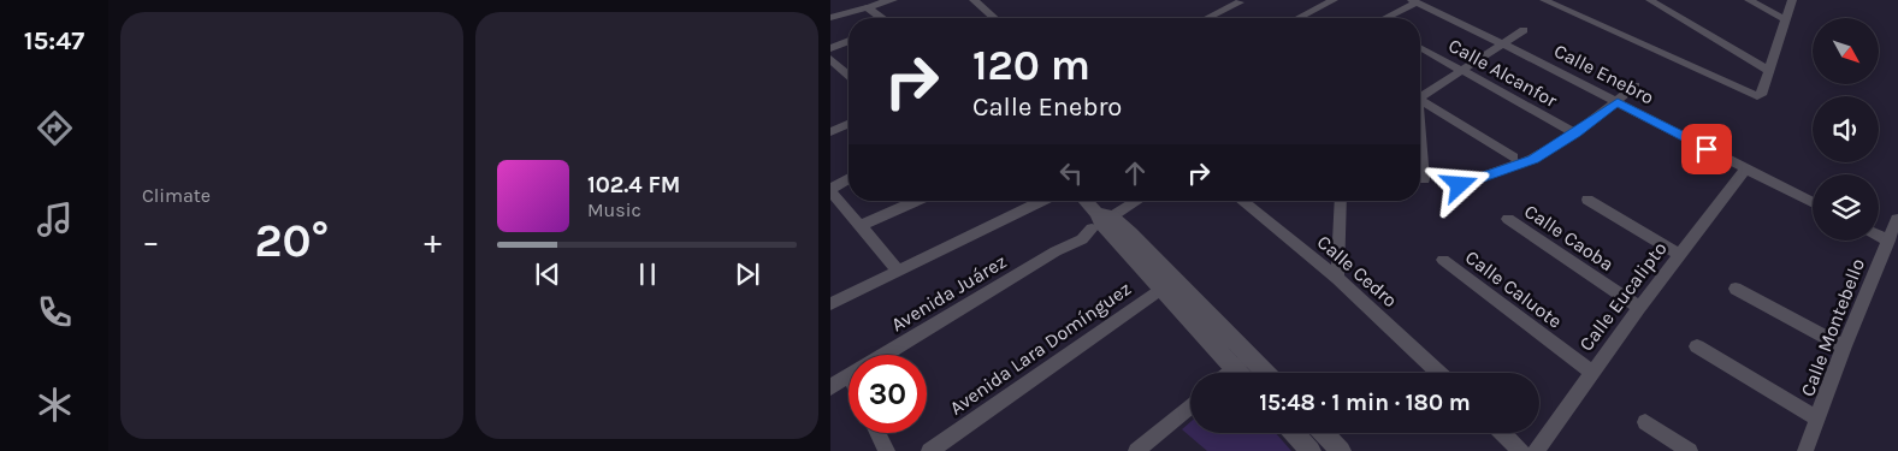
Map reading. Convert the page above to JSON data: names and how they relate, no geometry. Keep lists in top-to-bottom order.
{
  "streets": {
    "street": [
      "Calle Alcanfor",
      "Calle Enebro",
      "Calle Caoba",
      "Calle Cedro",
      "Calle Caluote",
      "Avenida Juárez",
      "Calle Eucalipto",
      "Calle Montebello",
      "Avenida Lara Domínguez"
    ]
  },
  "crossings": [
    ["Calle Enebro", "Calle Eucalipto"],
    ["Calle Caoba", "Calle Eucalipto"],
    ["Calle Caluote", "Calle Eucalipto"]
  ],
  "north": "bottom right",
  "page": {
    "tabs": "15:47",
    "tile": "Climate",
    "turn": ["120 m", "Calle Enebro"],
    "song": ["102.4 FM", "Music"],
    "heat": ["−", "20°", "+"],
    "limit": "30",
    "trip": "15:48 · 1 min · 180 m"
  }
}
